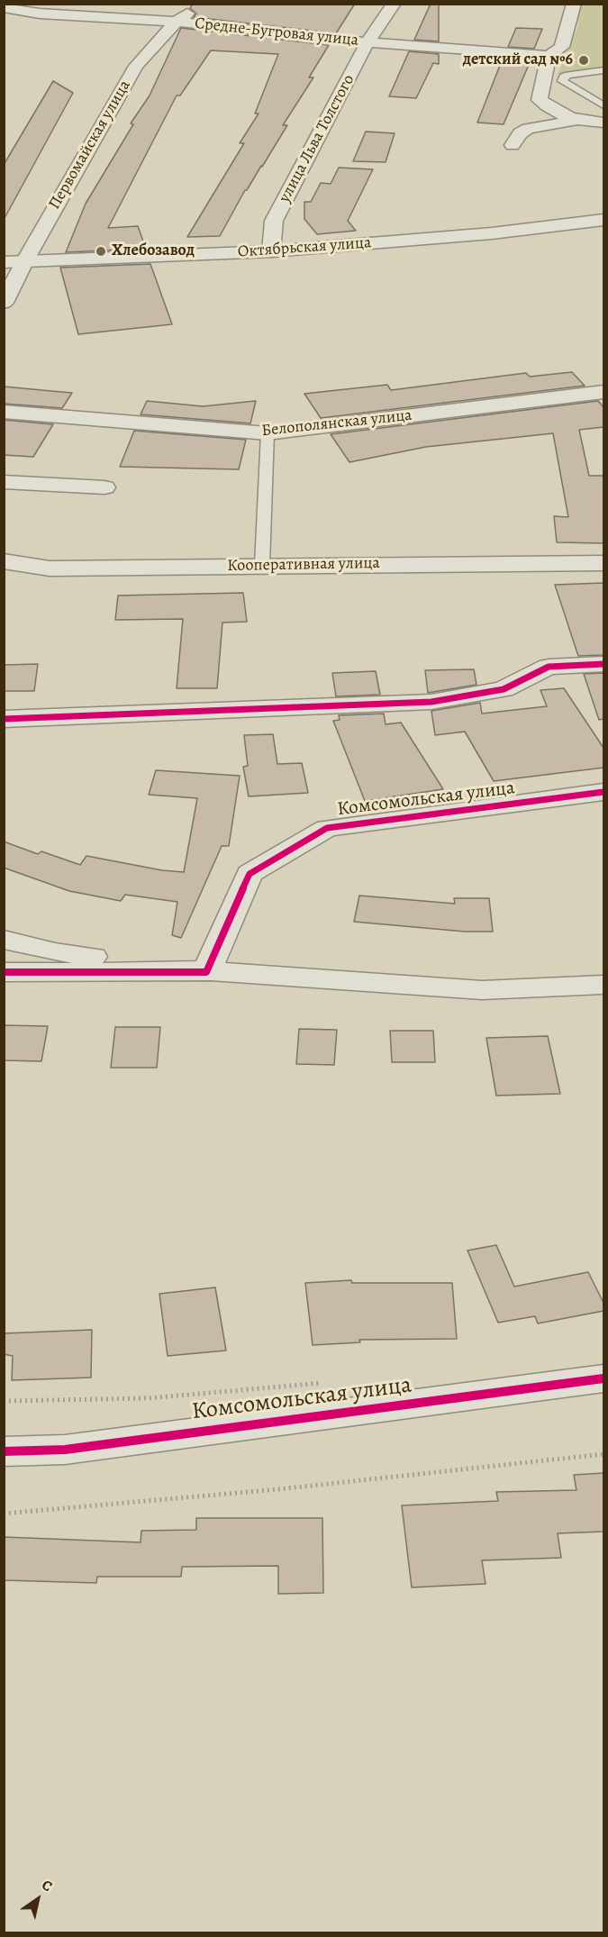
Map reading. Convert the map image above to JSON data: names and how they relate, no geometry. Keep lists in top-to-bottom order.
{
  "streets": {
    "street": [
      "Средне-Бугровая улица",
      "улица Льва Толстого",
      "Первомайская улица",
      "Октябрьская улица",
      "Белополянская улица",
      "Кооперативная улица",
      "Комсомольская улица"
    ]
  },
  "crossings": [
    ["Средне-Бугровая улица", "улица Льва Толстого"],
    ["Средне-Бугровая улица", "Первомайская улица"],
    ["улица Льва Толстого", "Октябрьская улица"],
    ["Первомайская улица", "Октябрьская улица"]
  ],
  "places": ["детский сад №6", "Хлебозавод"],
  "north": "top right"
}
